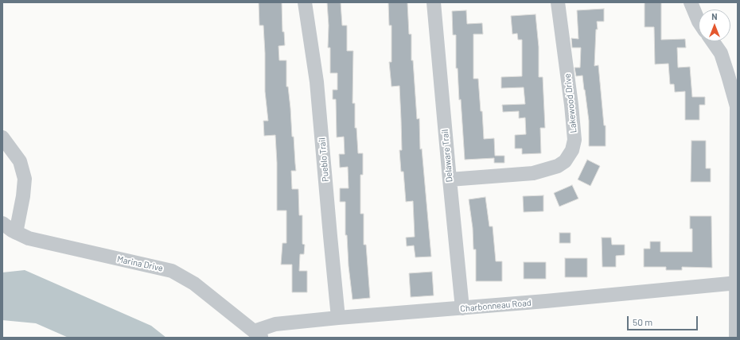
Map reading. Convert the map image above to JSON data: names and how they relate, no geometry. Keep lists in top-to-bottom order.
{
  "streets": {
    "street": [
      "Lakewood Drive",
      "Delaware Trail",
      "Pueblo Trail",
      "Marina Drive",
      "Charbonneau Road"
    ]
  },
  "crossings": [
    ["Lakewood Drive", "Delaware Trail"],
    ["Delaware Trail", "Charbonneau Road"],
    ["Pueblo Trail", "Charbonneau Road"],
    ["Marina Drive", "Charbonneau Road"]
  ],
  "scale_bar": "50 m",
  "north": "top"
}
